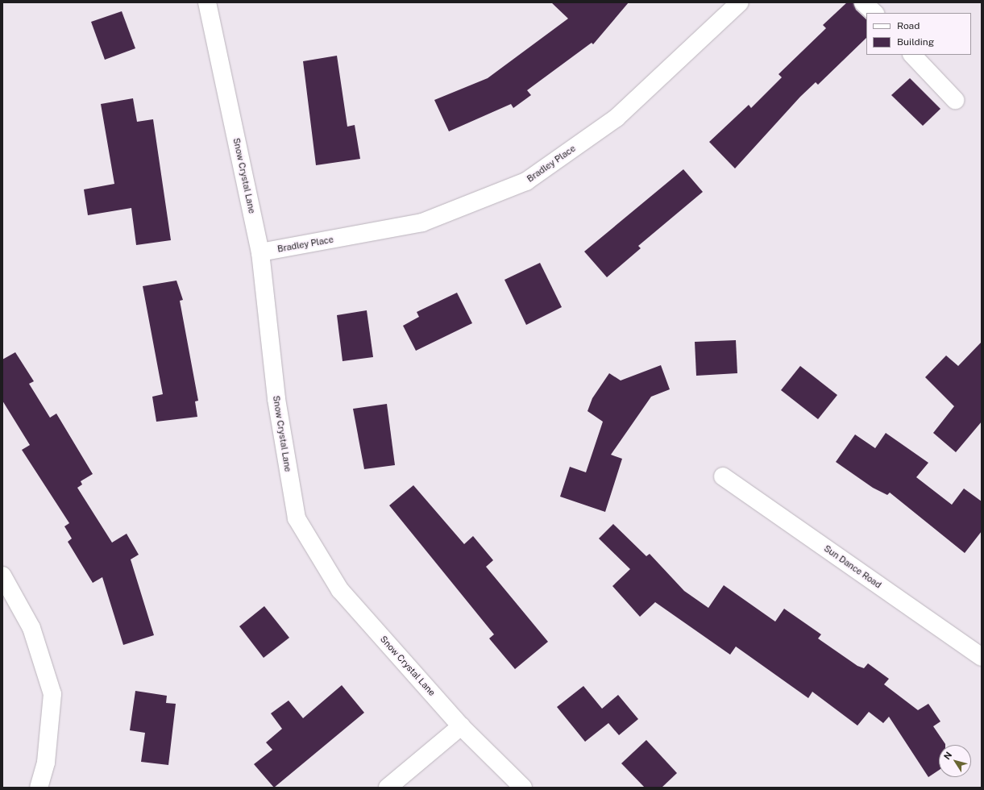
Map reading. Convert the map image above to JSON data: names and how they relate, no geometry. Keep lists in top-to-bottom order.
{
  "streets": {
    "street": ["Bradley Place", "Snow Crystal Lane", "Sun Dance Road"]
  },
  "crossings": [
    ["Bradley Place", "Snow Crystal Lane"]
  ],
  "legend": ["Road", "Building"],
  "north": "top left"
}
